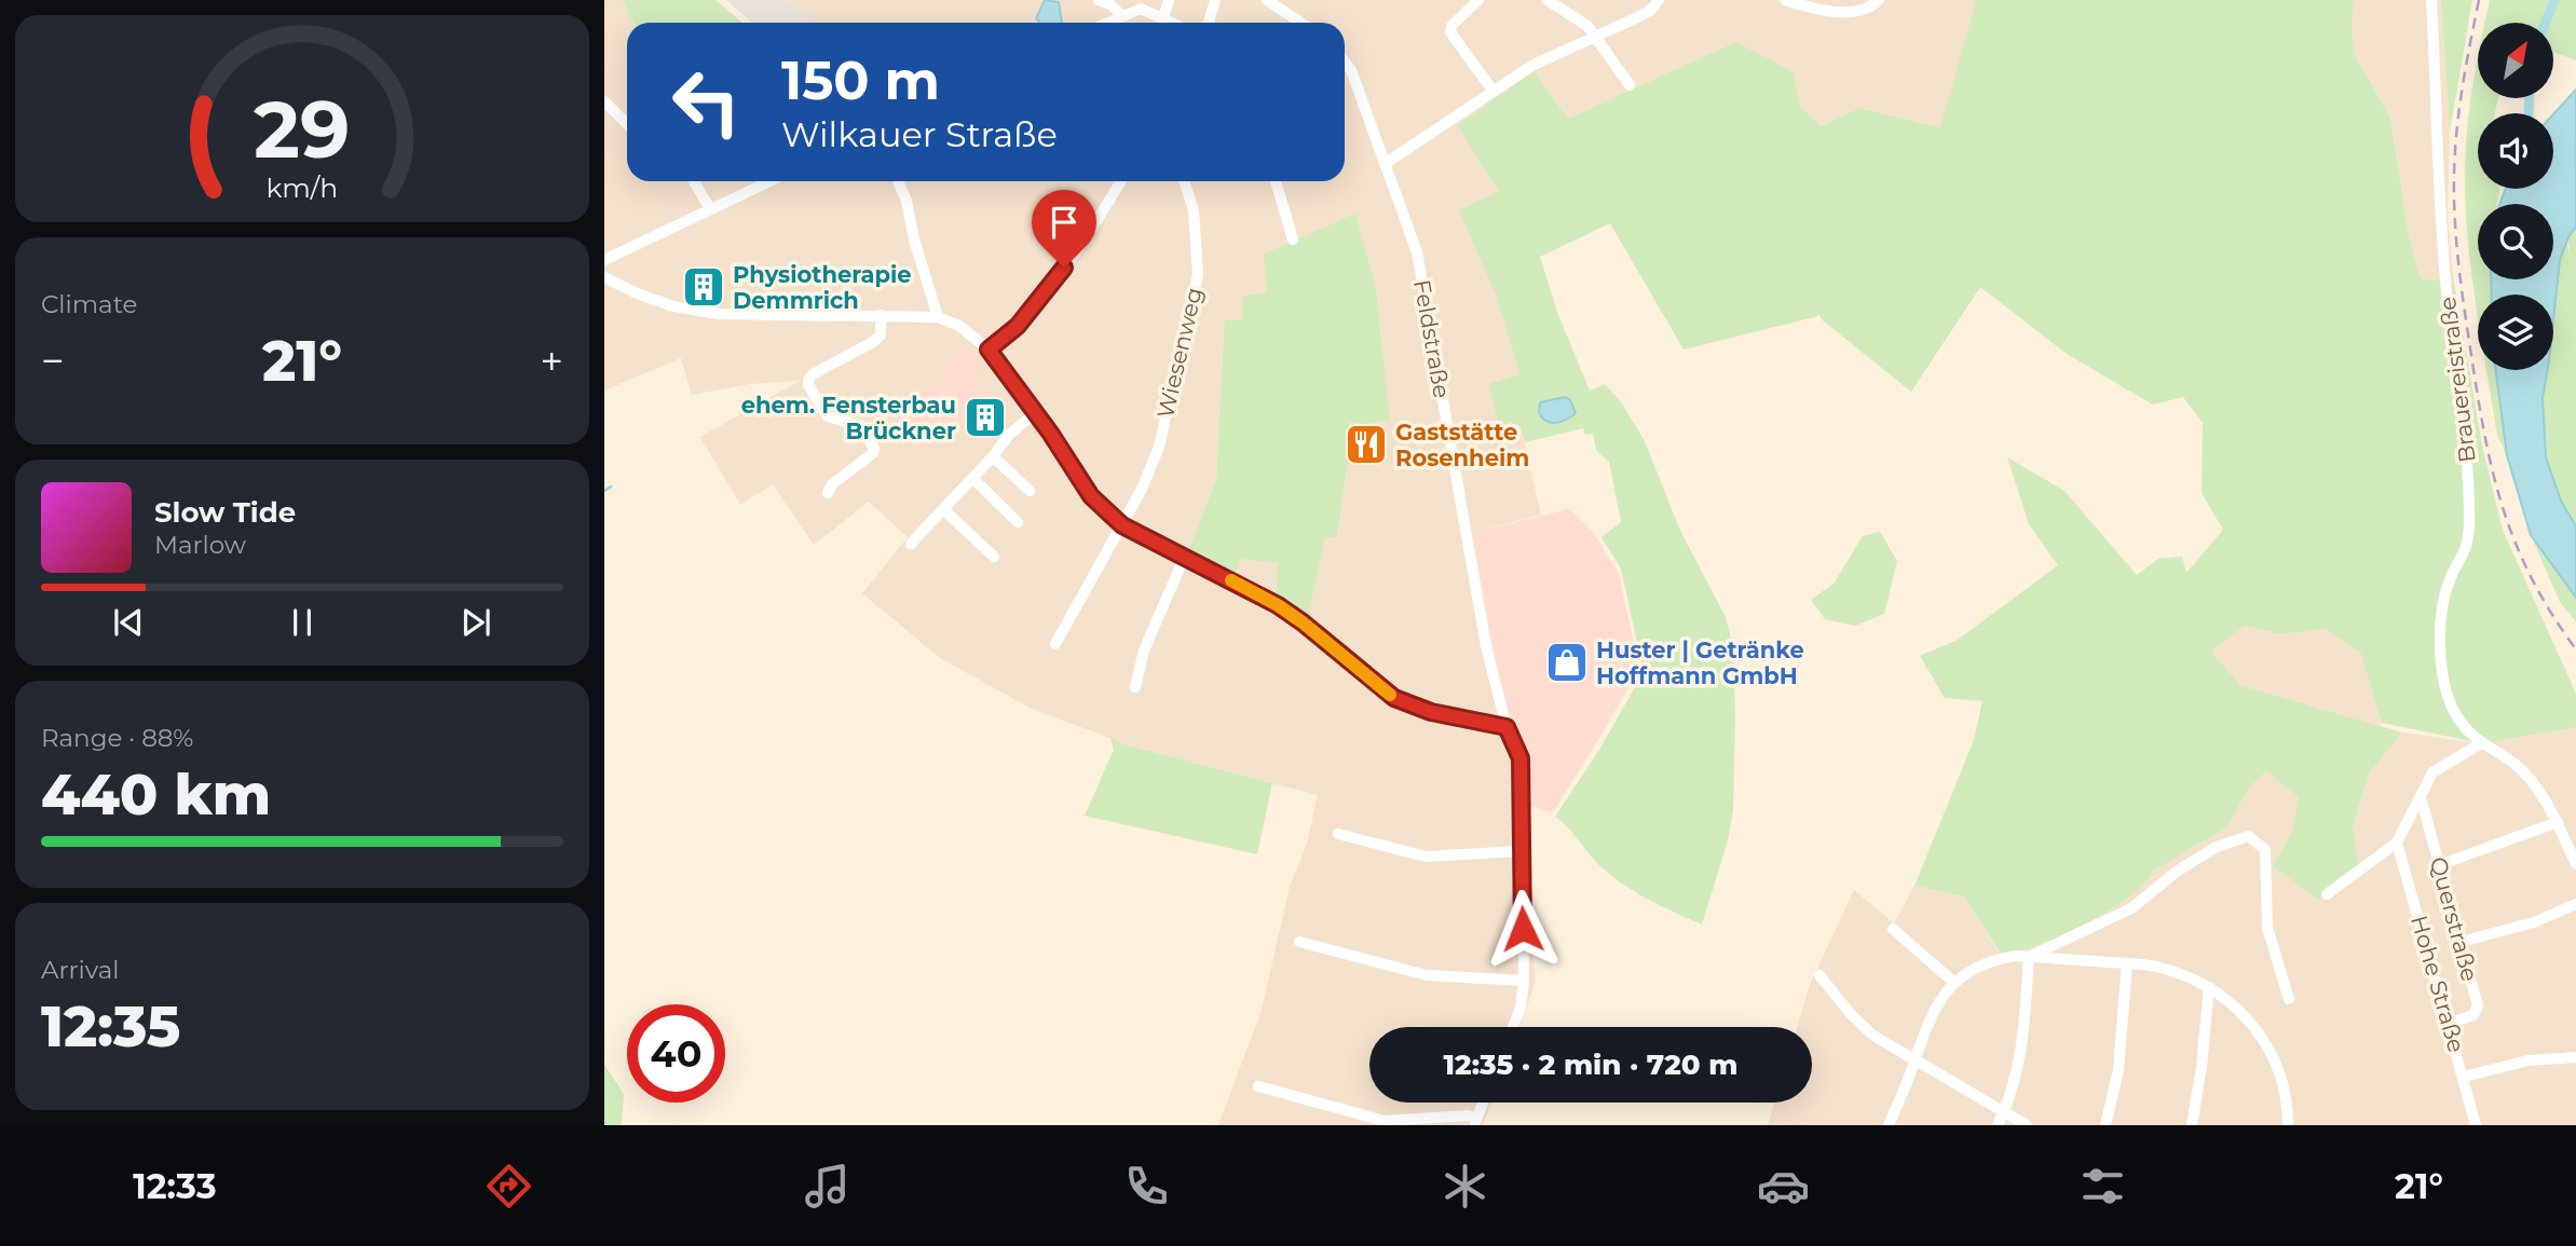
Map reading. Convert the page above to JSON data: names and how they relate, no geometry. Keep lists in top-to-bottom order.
{
  "streets": {
    "street": [
      "Feldstraße",
      "Wiesenweg",
      "Brauereistraße",
      "Querstraße",
      "Hohe Straße"
    ]
  },
  "crossings": [
    ["Querstraße", "Hohe Straße"]
  ],
  "places": {
    "building": ["Physiotherapie Demmrich", "ehem. Fensterbau Brückner"],
    "restaurant": ["Gaststätte Rosenheim"],
    "shop": ["Huster | Getränke Hoffmann GmbH"]
  },
  "north": "top right",
  "page": {
    "turn": ["150 m", "Wilkauer Straße"],
    "tile": [
      "Climate",
      ["Range · 88%", "440 km"],
      ["Arrival", "12:35"]
    ],
    "heat": ["−", "21°", "+"],
    "song": ["Slow Tide", "Marlow"],
    "limit": "40",
    "trip": "12:35 · 2 min · 720 m",
    "tabs": ["12:33", "21°"],
    "gauge": ["29", "km/h"]
  }
}
